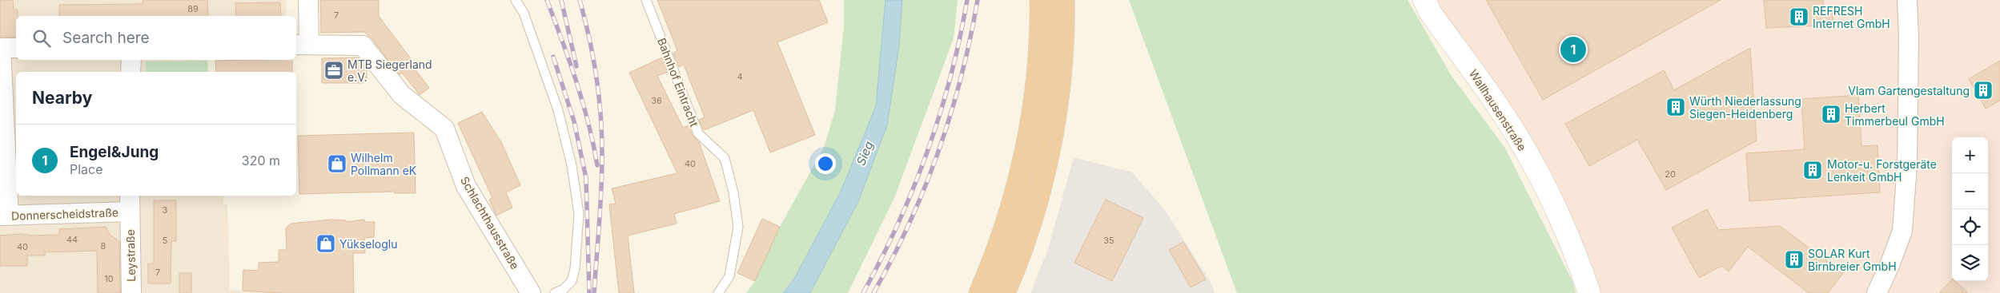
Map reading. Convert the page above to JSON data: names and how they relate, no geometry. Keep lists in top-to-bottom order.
{
  "streets": {
    "street": [
      "Wallhausenstraße",
      "Donnerscheidstraße",
      "Schlachthausstraße",
      "Leystraße"
    ],
    "lane": ["Bahnhof Eintracht"]
  },
  "crossings": [
    ["Donnerscheidstraße", "Leystraße"]
  ],
  "water": ["Sieg"],
  "places": {
    "building": [
      "REFRESH Internet GmbH",
      "Vlam Gartengestaltung",
      "Würth Niederlassung Siegen-Heidenberg",
      "Herbert Timmerbeul GmbH",
      "Motor-u. Forstgeräte Lenkeit GmbH",
      "SOLAR Kurt Birnbreier GmbH"
    ],
    "office": ["MTB Siegerland e.V."],
    "shop": ["Wilhelm Pollmann eK", "Yükseloglu"]
  },
  "house_numbers": [
    "89",
    "7",
    "4",
    "36",
    "40",
    "20",
    "3",
    "44",
    "5",
    "35",
    "8",
    "40",
    "7",
    "10"
  ],
  "page": {
    "search": "Search here",
    "pins": "1",
    "heading": "Nearby",
    "list": [
      {
        "mark": "1",
        "name": "Engel&Jung",
        "note": "Place",
        "value": "320 m"
      }
    ],
    "map_buttons": ["+", "−"]
  }
}
